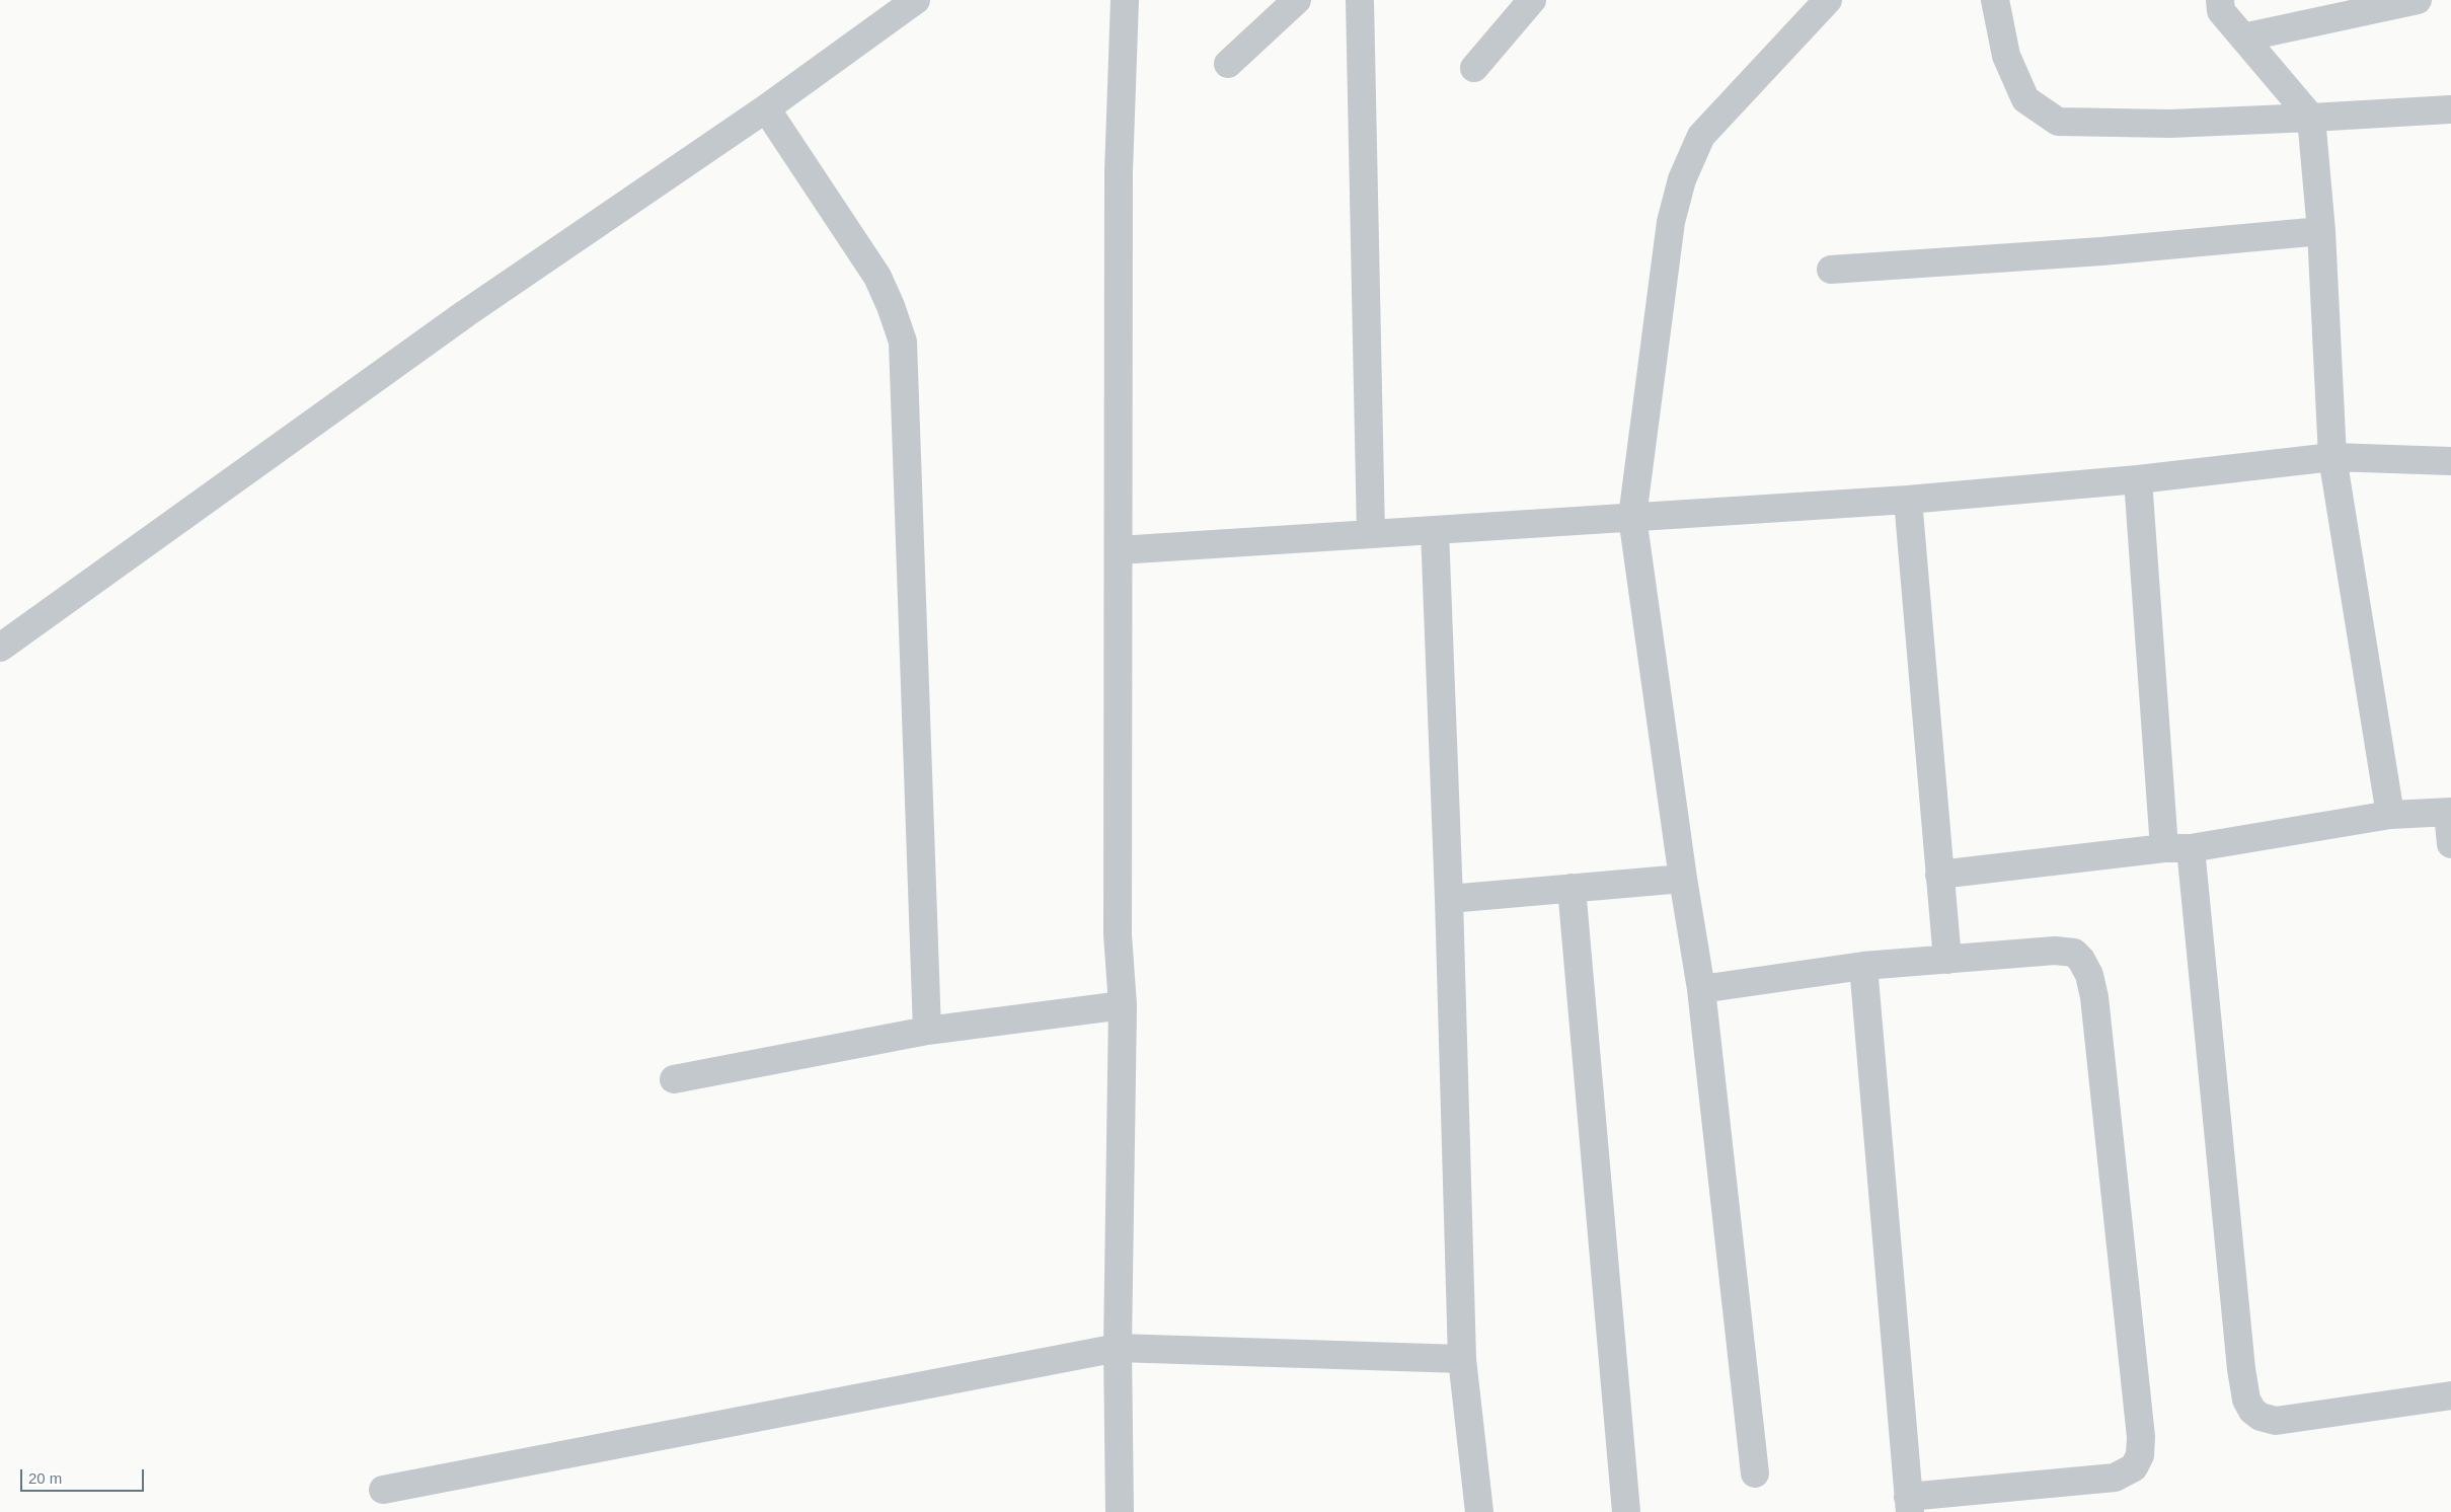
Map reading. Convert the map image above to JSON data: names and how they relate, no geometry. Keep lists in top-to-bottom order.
{
  "scale_bar": "20 m"
}
